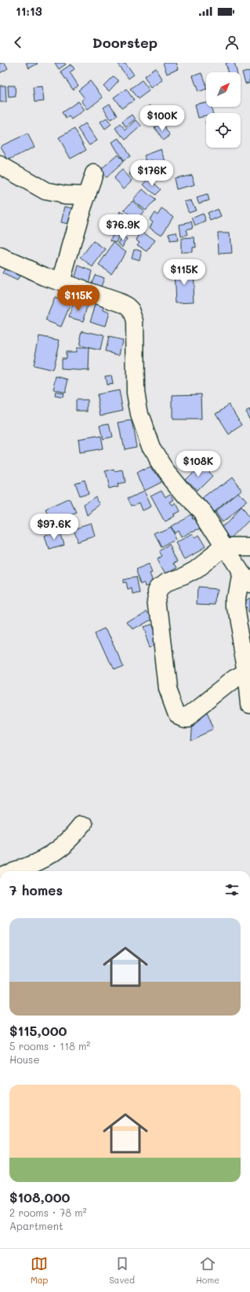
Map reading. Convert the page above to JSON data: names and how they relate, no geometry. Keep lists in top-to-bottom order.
{
  "north": "top right",
  "page": {
    "status": "11:13",
    "header": "Doorstep",
    "price": [
      "$100K",
      "$176K",
      "$76.9K",
      "$115K",
      "$115K",
      "$108K",
      "$97.6K"
    ],
    "heading": "7 homes",
    "list": [
      {
        "name": "$115,000",
        "note": "5 rooms · 118 m² · House"
      },
      {
        "name": "$108,000",
        "note": "2 rooms · 78 m² · Apartment"
      }
    ],
    "tabs": ["Map", "Saved", "Home"]
  }
}
